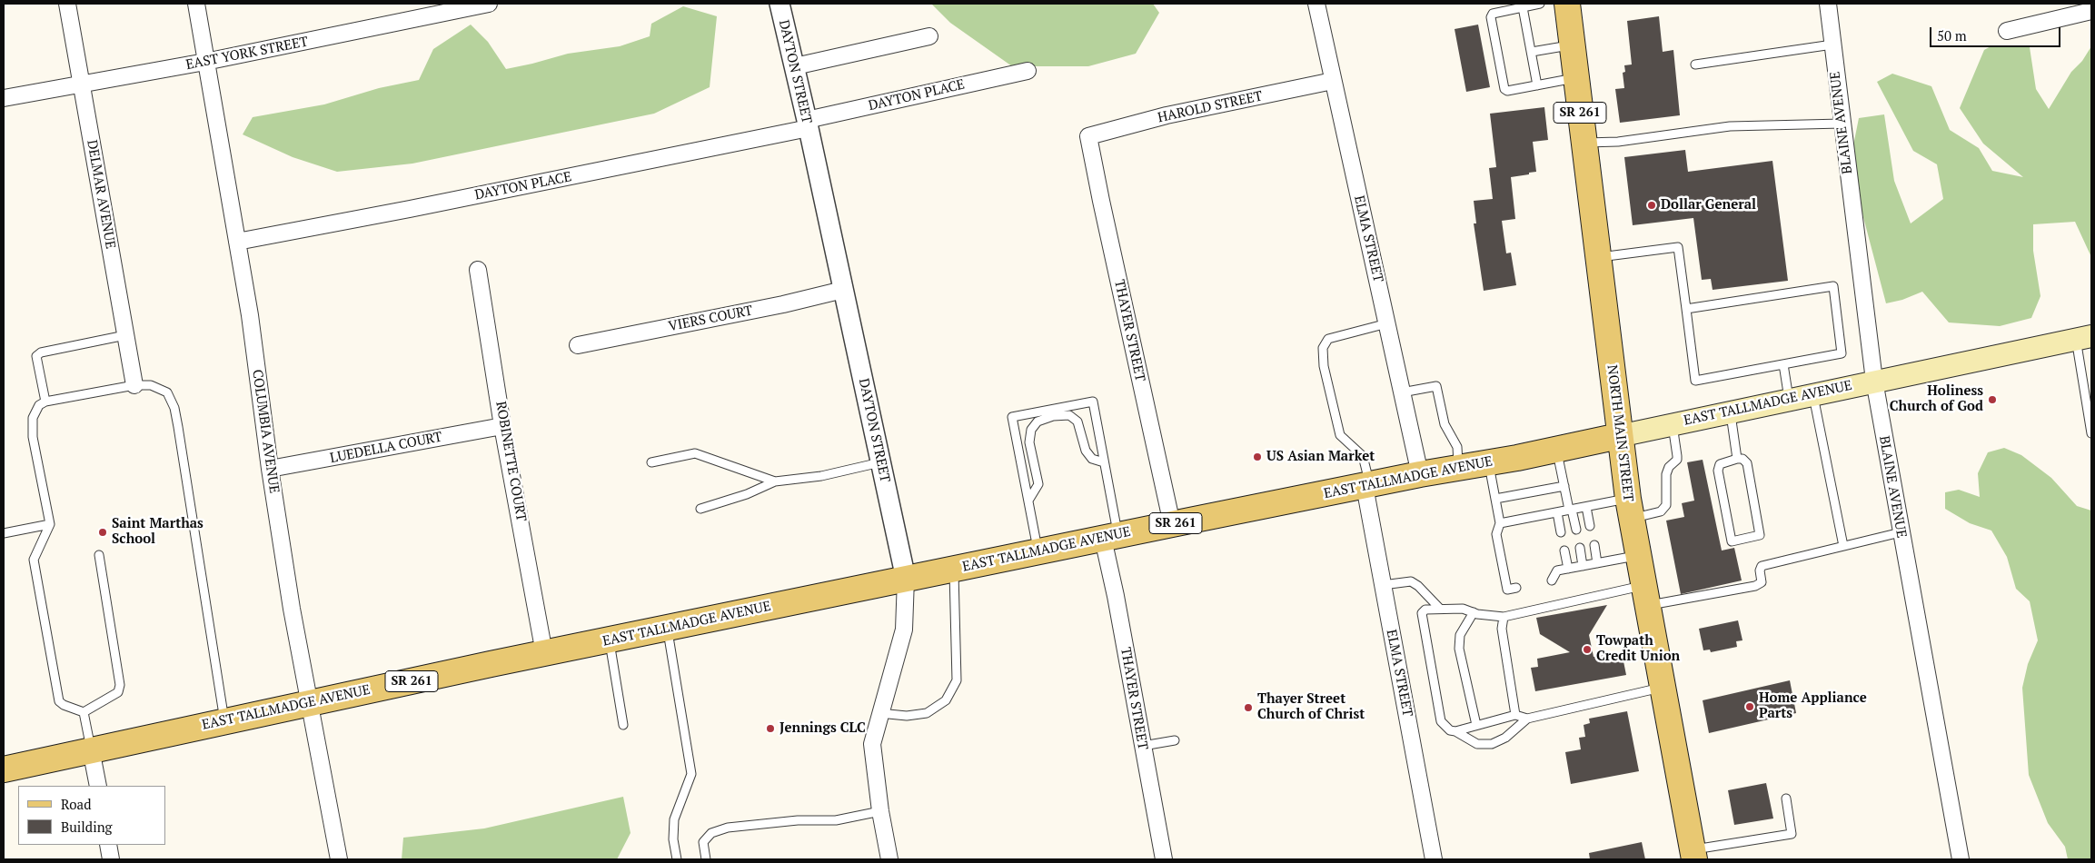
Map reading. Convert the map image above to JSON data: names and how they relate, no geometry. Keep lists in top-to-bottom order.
{
  "streets": {
    "main road": ["SR 261", "EAST TALLMADGE AVENUE", "NORTH MAIN STREET"],
    "street": [
      "EAST YORK STREET",
      "DAYTON STREET",
      "DAYTON PLACE",
      "HAROLD STREET",
      "BLAINE AVENUE",
      "DELMAR AVENUE",
      "ELMA STREET",
      "VIERS COURT",
      "THAYER STREET",
      "COLUMBIA AVENUE",
      "LUEDELLA COURT",
      "ROBINETTE COURT"
    ]
  },
  "crossings": [
    ["EAST YORK STREET", "DELMAR AVENUE"],
    ["EAST YORK STREET", "COLUMBIA AVENUE"],
    ["DAYTON STREET", "DAYTON PLACE"],
    ["DAYTON STREET", "VIERS COURT"],
    ["DAYTON STREET", "EAST TALLMADGE AVENUE"],
    ["DAYTON PLACE", "COLUMBIA AVENUE"],
    ["HAROLD STREET", "ELMA STREET"],
    ["HAROLD STREET", "THAYER STREET"],
    ["BLAINE AVENUE", "EAST TALLMADGE AVENUE"],
    ["ELMA STREET", "EAST TALLMADGE AVENUE"],
    ["THAYER STREET", "EAST TALLMADGE AVENUE"],
    ["EAST TALLMADGE AVENUE", "COLUMBIA AVENUE"],
    ["EAST TALLMADGE AVENUE", "NORTH MAIN STREET"],
    ["EAST TALLMADGE AVENUE", "ROBINETTE COURT"],
    ["COLUMBIA AVENUE", "LUEDELLA COURT"],
    ["LUEDELLA COURT", "ROBINETTE COURT"]
  ],
  "places": [
    "Dollar General",
    "Holiness Church of God",
    "US Asian Market",
    "Saint Marthas School",
    "Towpath Credit Union",
    "Home Appliance Parts",
    "Thayer Street Church of Christ",
    "Jennings CLC"
  ],
  "legend": ["Road", "Building"],
  "scale_bar": "50 m"
}
